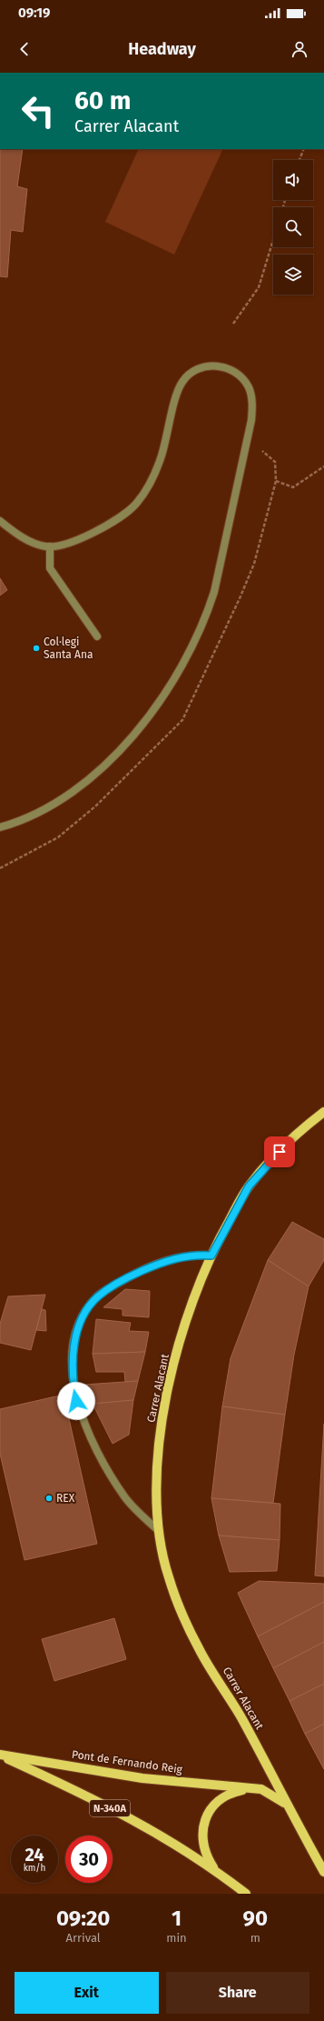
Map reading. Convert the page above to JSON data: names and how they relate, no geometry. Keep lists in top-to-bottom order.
{
  "streets": {
    "main road": ["Carrer Alacant", "Pont de Fernando Reig", "N-340A"]
  },
  "crossings": [
    ["Carrer Alacant", "Pont de Fernando Reig"]
  ],
  "places": ["Col·legi Santa Ana", "REX"],
  "page": {
    "status": "09:19",
    "header": "Headway",
    "turn": ["60 m", "Carrer Alacant"],
    "speed": "24 km/h",
    "limit": "30",
    "eta": [
      "09:20",
      "Arrival",
      "1",
      "min",
      "90",
      "m"
    ],
    "buttons": ["Exit", "Share"]
  }
}
